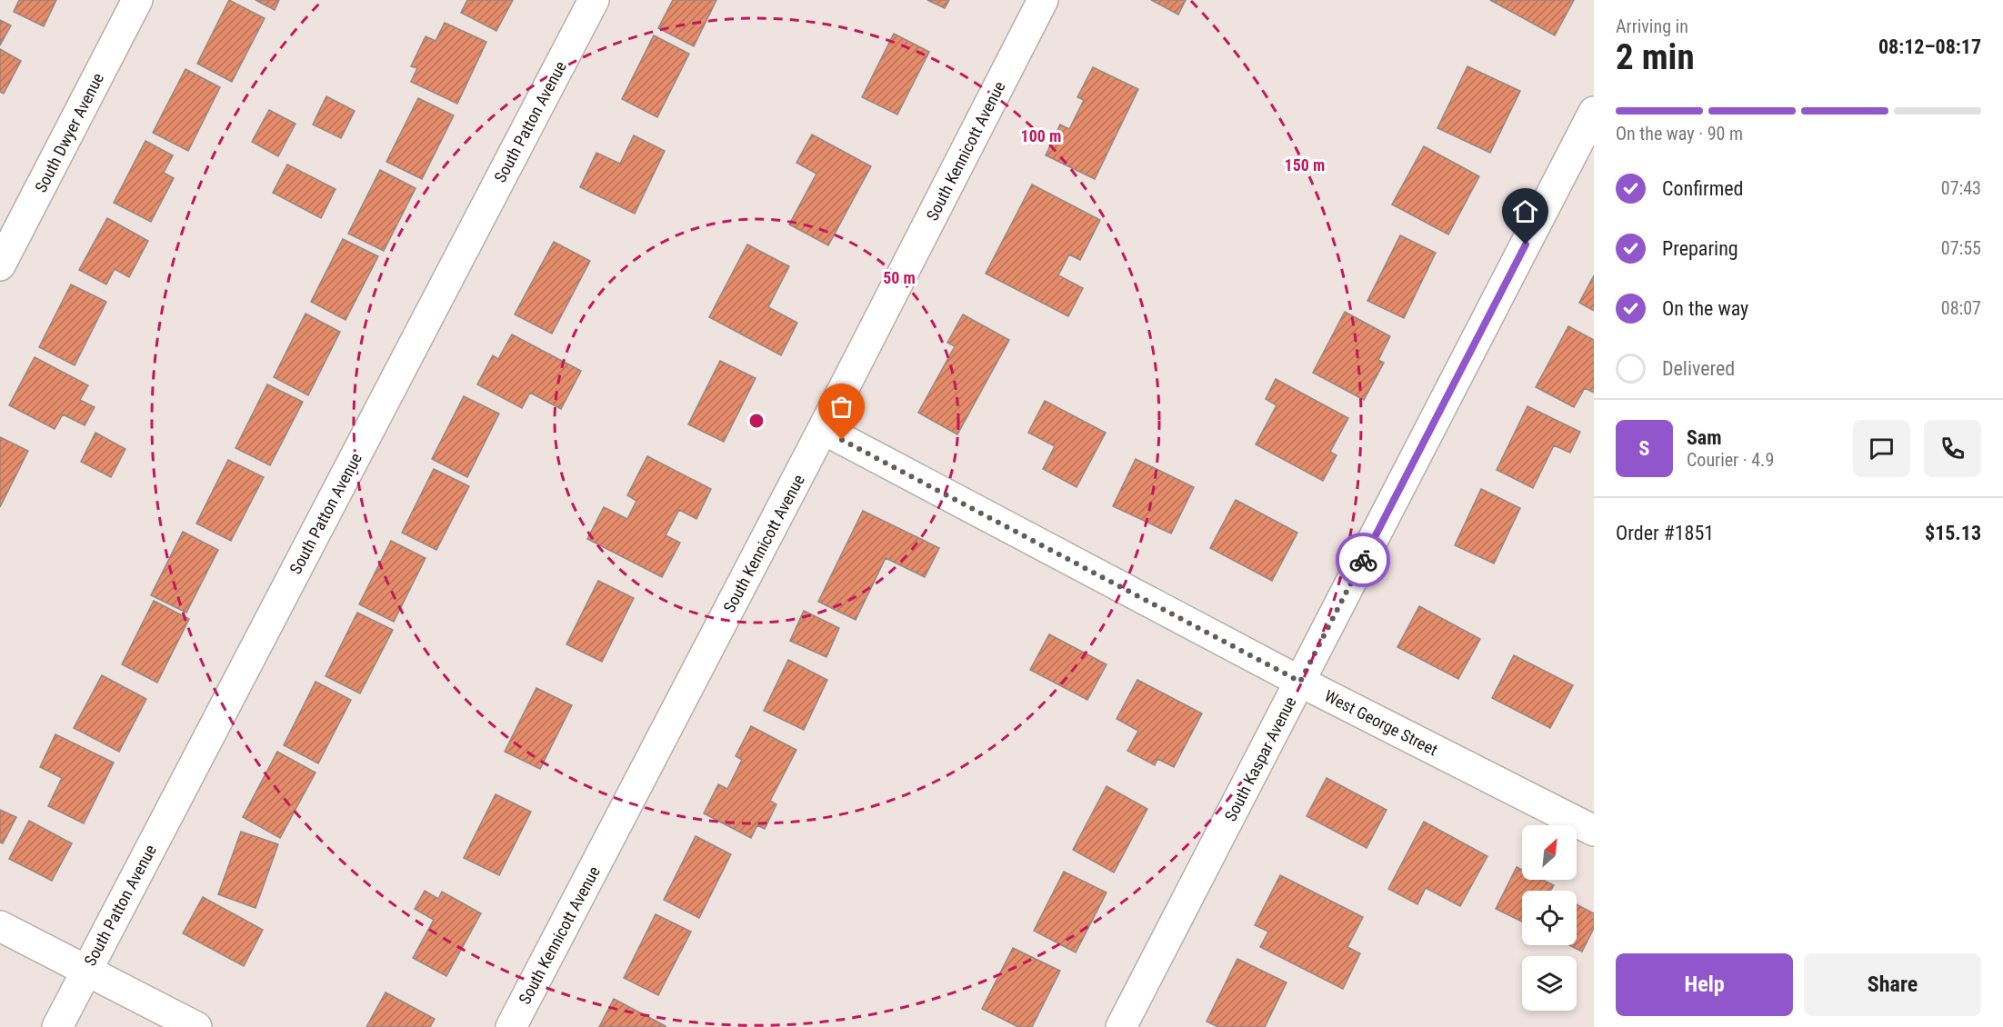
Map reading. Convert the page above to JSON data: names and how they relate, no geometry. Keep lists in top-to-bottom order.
{
  "streets": {
    "street": [
      "South Patton Avenue",
      "South Dwyer Avenue",
      "South Kennicott Avenue",
      "West George Street",
      "South Kaspar Avenue"
    ]
  },
  "crossings": [
    ["South Kennicott Avenue", "West George Street"],
    ["West George Street", "South Kaspar Avenue"]
  ],
  "north": "top right",
  "page": {
    "heading": ["2 min", "Arriving in", "08:12–08:17"],
    "panel": [
      "Sam",
      "Courier · 4.9",
      "Order #1851",
      "$15.13"
    ],
    "bar": "On the way · 90 m",
    "list": [
      ["Confirmed", "07:43"],
      ["Preparing", "07:55"],
      ["On the way", "08:07"],
      "Delivered"
    ],
    "round": "S",
    "buttons": ["Help", "Share"]
  },
  "rings": ["100 m", "150 m", "50 m"]
}
